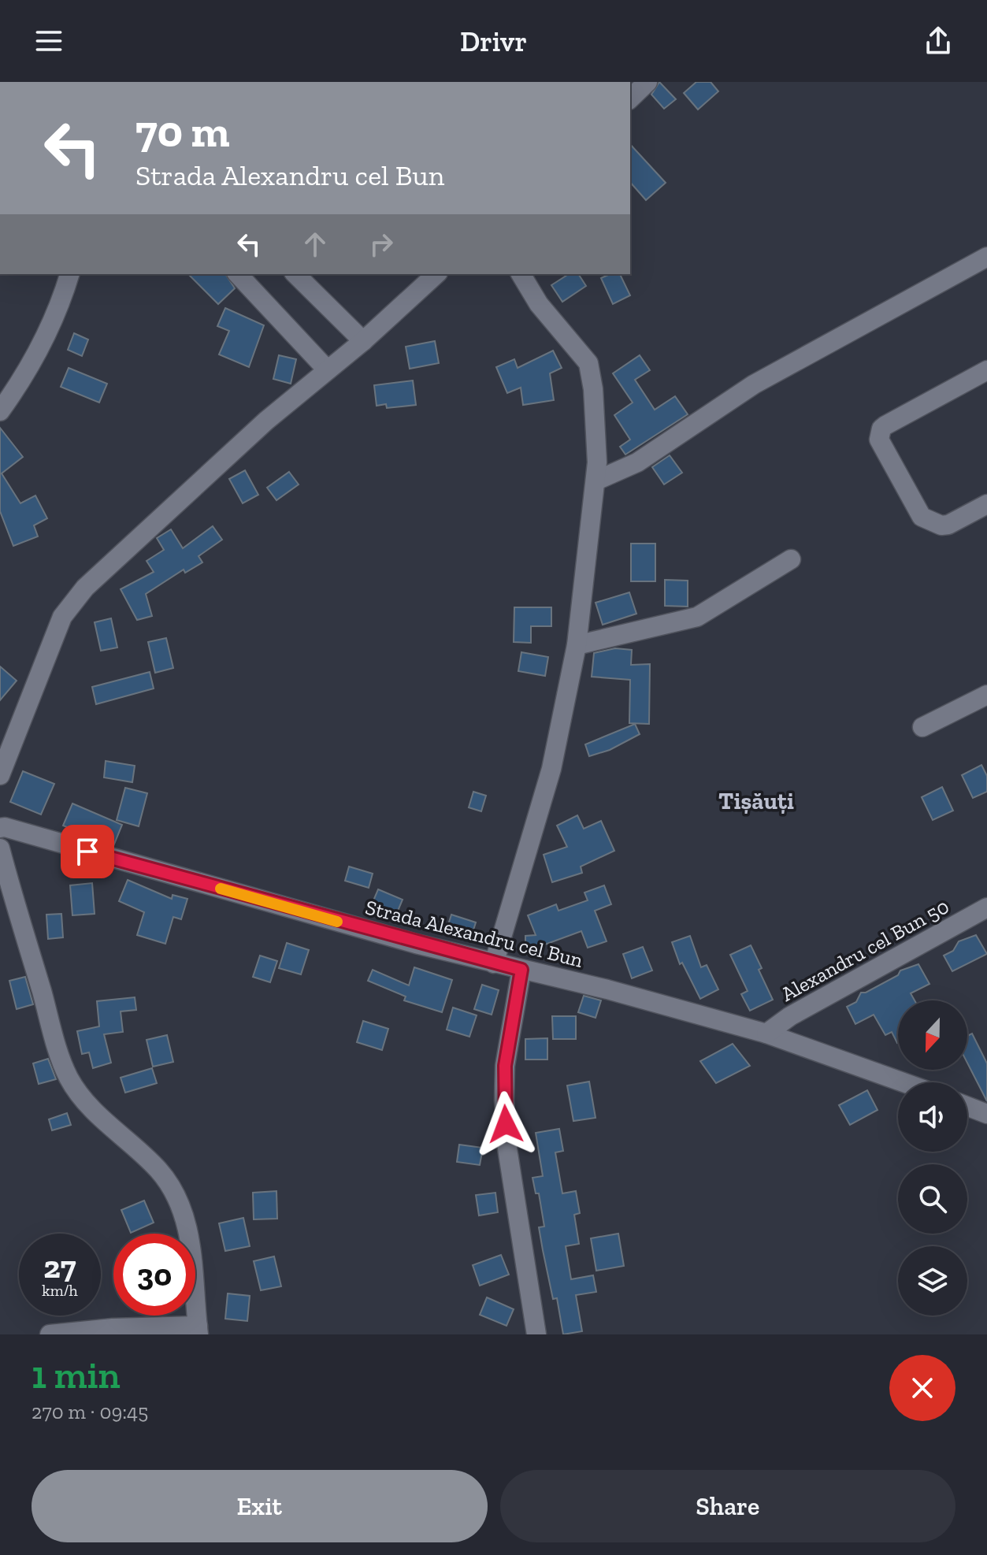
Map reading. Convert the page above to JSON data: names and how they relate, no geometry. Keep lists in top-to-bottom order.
{
  "streets": {
    "street": ["Strada Alexandru cel Bun", "Alexandru cel Bun 50"]
  },
  "crossings": [
    ["Strada Alexandru cel Bun", "Alexandru cel Bun 50"]
  ],
  "districts": ["Tișăuți"],
  "north": "bottom",
  "page": {
    "header": "Drivr",
    "turn": ["70 m", "Strada Alexandru cel Bun"],
    "speed": "27 km/h",
    "limit": "30",
    "heading": ["1 min", "270 m · 09:45"],
    "buttons": ["Exit", "Share"]
  }
}
